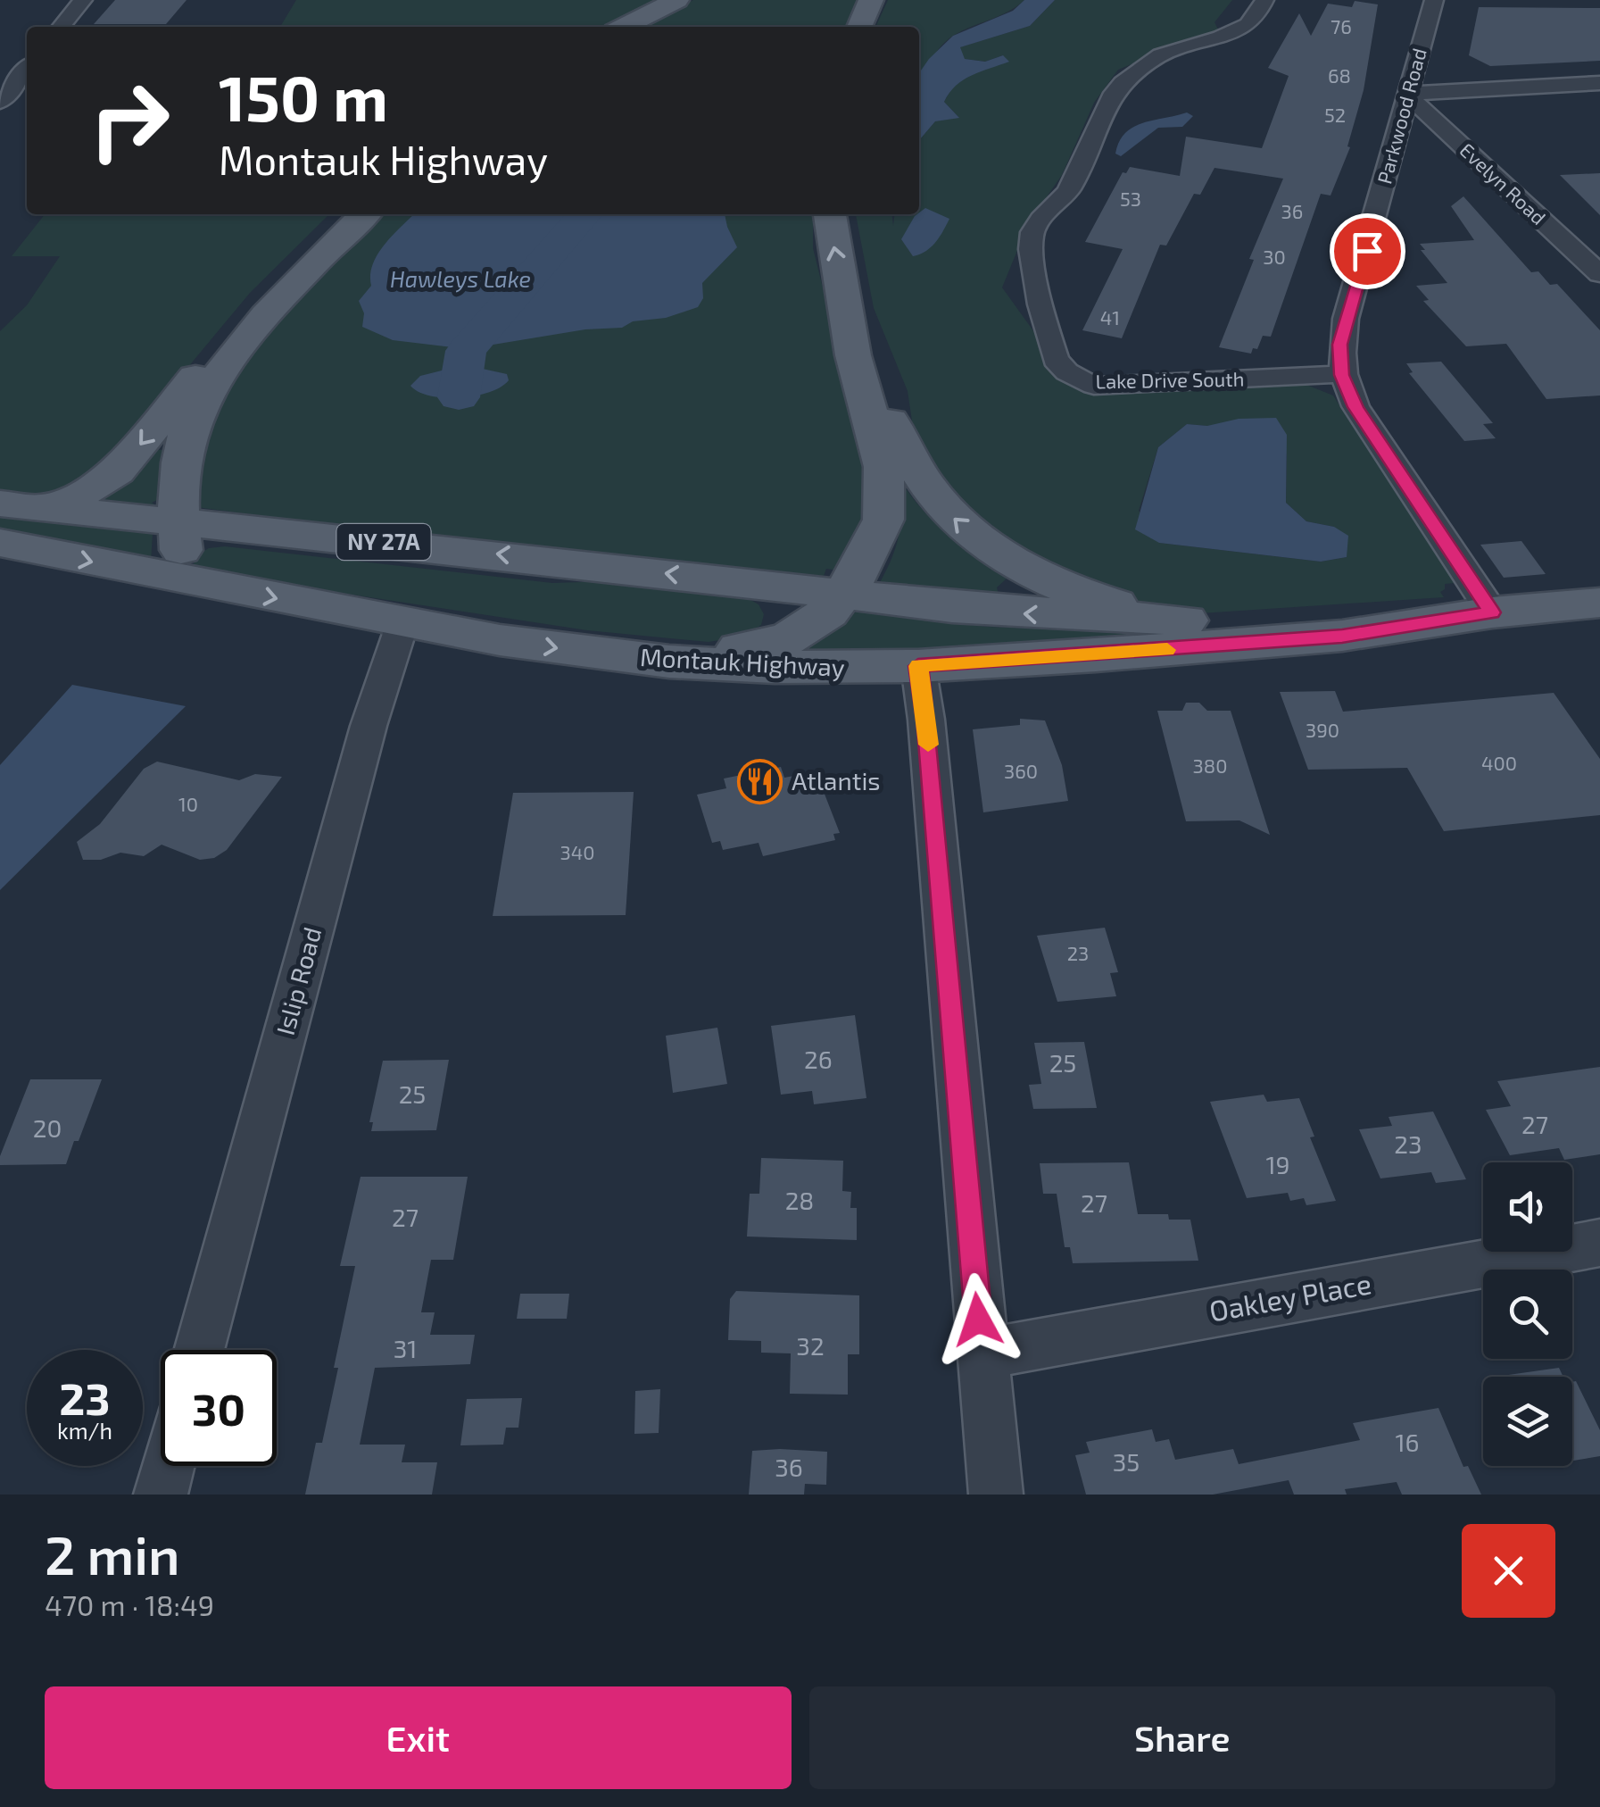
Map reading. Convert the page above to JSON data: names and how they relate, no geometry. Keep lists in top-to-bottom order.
{
  "streets": {
    "main road": ["NY 27A", "Montauk Highway"],
    "street": [
      "Parkwood Road",
      "Evelyn Road",
      "Lake Drive South",
      "Islip Road",
      "Oakley Place"
    ]
  },
  "crossings": [
    ["Parkwood Road", "Evelyn Road"],
    ["Parkwood Road", "Lake Drive South"],
    ["Parkwood Road", "Montauk Highway"],
    ["NY 27A", "Montauk Highway"],
    ["Montauk Highway", "Islip Road"]
  ],
  "water": ["Hawleys Lake"],
  "places": {
    "restaurant": ["Atlantis"]
  },
  "house_numbers": [
    "76",
    "68",
    "52",
    "53",
    "36",
    "30",
    "41",
    "390",
    "400",
    "380",
    "360",
    "10",
    "340",
    "23",
    "26",
    "25",
    "25",
    "27",
    "20",
    "23",
    "19",
    "28",
    "27",
    "27",
    "32",
    "31",
    "16",
    "35",
    "36"
  ],
  "page": {
    "turn": ["150 m", "Montauk Highway"],
    "speed": "23 km/h",
    "limit": "30",
    "heading": ["2 min", "470 m · 18:49"],
    "buttons": ["Exit", "Share"]
  }
}
